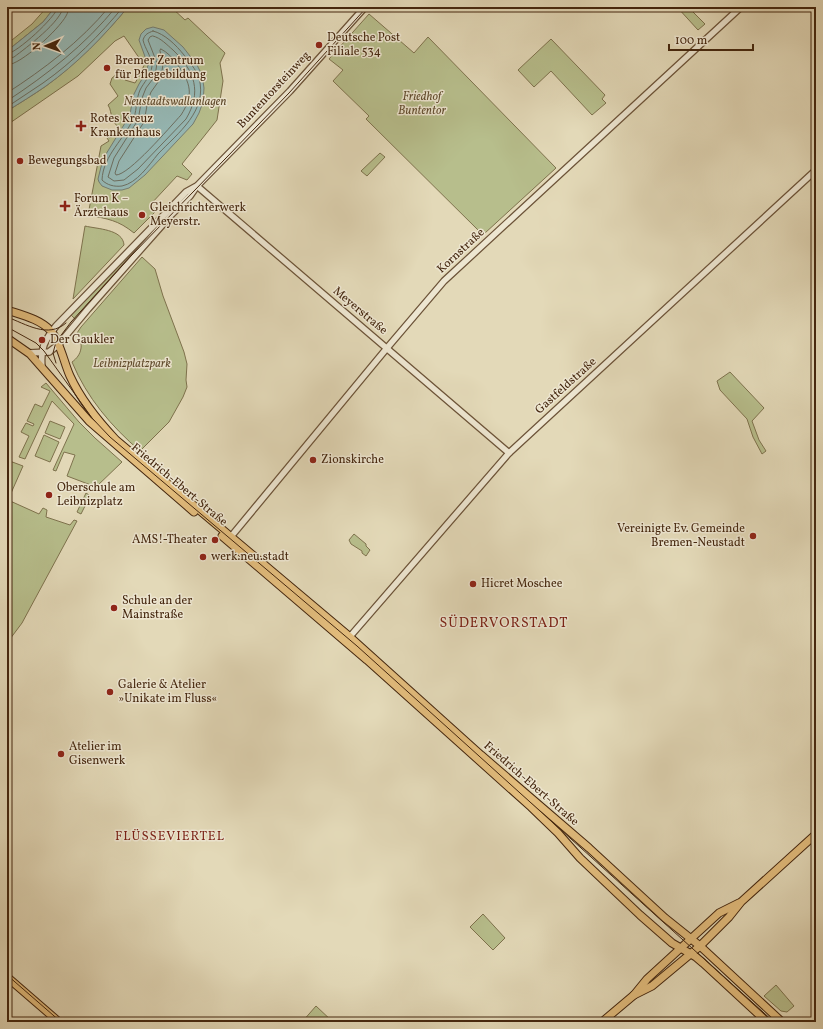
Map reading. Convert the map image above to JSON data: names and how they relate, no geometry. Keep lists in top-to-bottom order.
{
  "streets": {
    "main road": ["Friedrich-Ebert-Straße"],
    "street": [
      "Buntentorsteinweg",
      "Kornstraße",
      "Meyerstraße",
      "Gastfeldstraße"
    ]
  },
  "crossings": [
    ["Buntentorsteinweg", "Meyerstraße"],
    ["Buntentorsteinweg", "Friedrich-Ebert-Straße"],
    ["Kornstraße", "Meyerstraße"],
    ["Kornstraße", "Friedrich-Ebert-Straße"],
    ["Meyerstraße", "Gastfeldstraße"],
    ["Gastfeldstraße", "Friedrich-Ebert-Straße"]
  ],
  "districts": ["SÜDERVORSTADT", "FLÜSSEVIERTEL"],
  "parks": ["Friedhof Buntentor", "Neustadtswallanlagen", "Leibnizplatzpark"],
  "places": {
    "other": [
      "Deutsche Post Filiale 534",
      "Bremer Zentrum für Pflegebildung",
      "Bewegungsbad",
      "Gleichrichterwerk Meyerstr.",
      "Der Gaukler",
      "Zionskirche",
      "Oberschule am Leibnizplatz",
      "Vereinigte Ev. Gemeinde Bremen-Neustadt",
      "AMS!-Theater",
      "werk.neu.stadt",
      "Hicret Moschee",
      "Schule an der Mainstraße",
      "Galerie & Atelier »Unikate im Fluss«",
      "Atelier im Gisenwerk"
    ],
    "health": ["Rotes Kreuz Krankenhaus", "Forum K – Ärztehaus"]
  },
  "scale_bar": "100 m",
  "north": "left"
}
